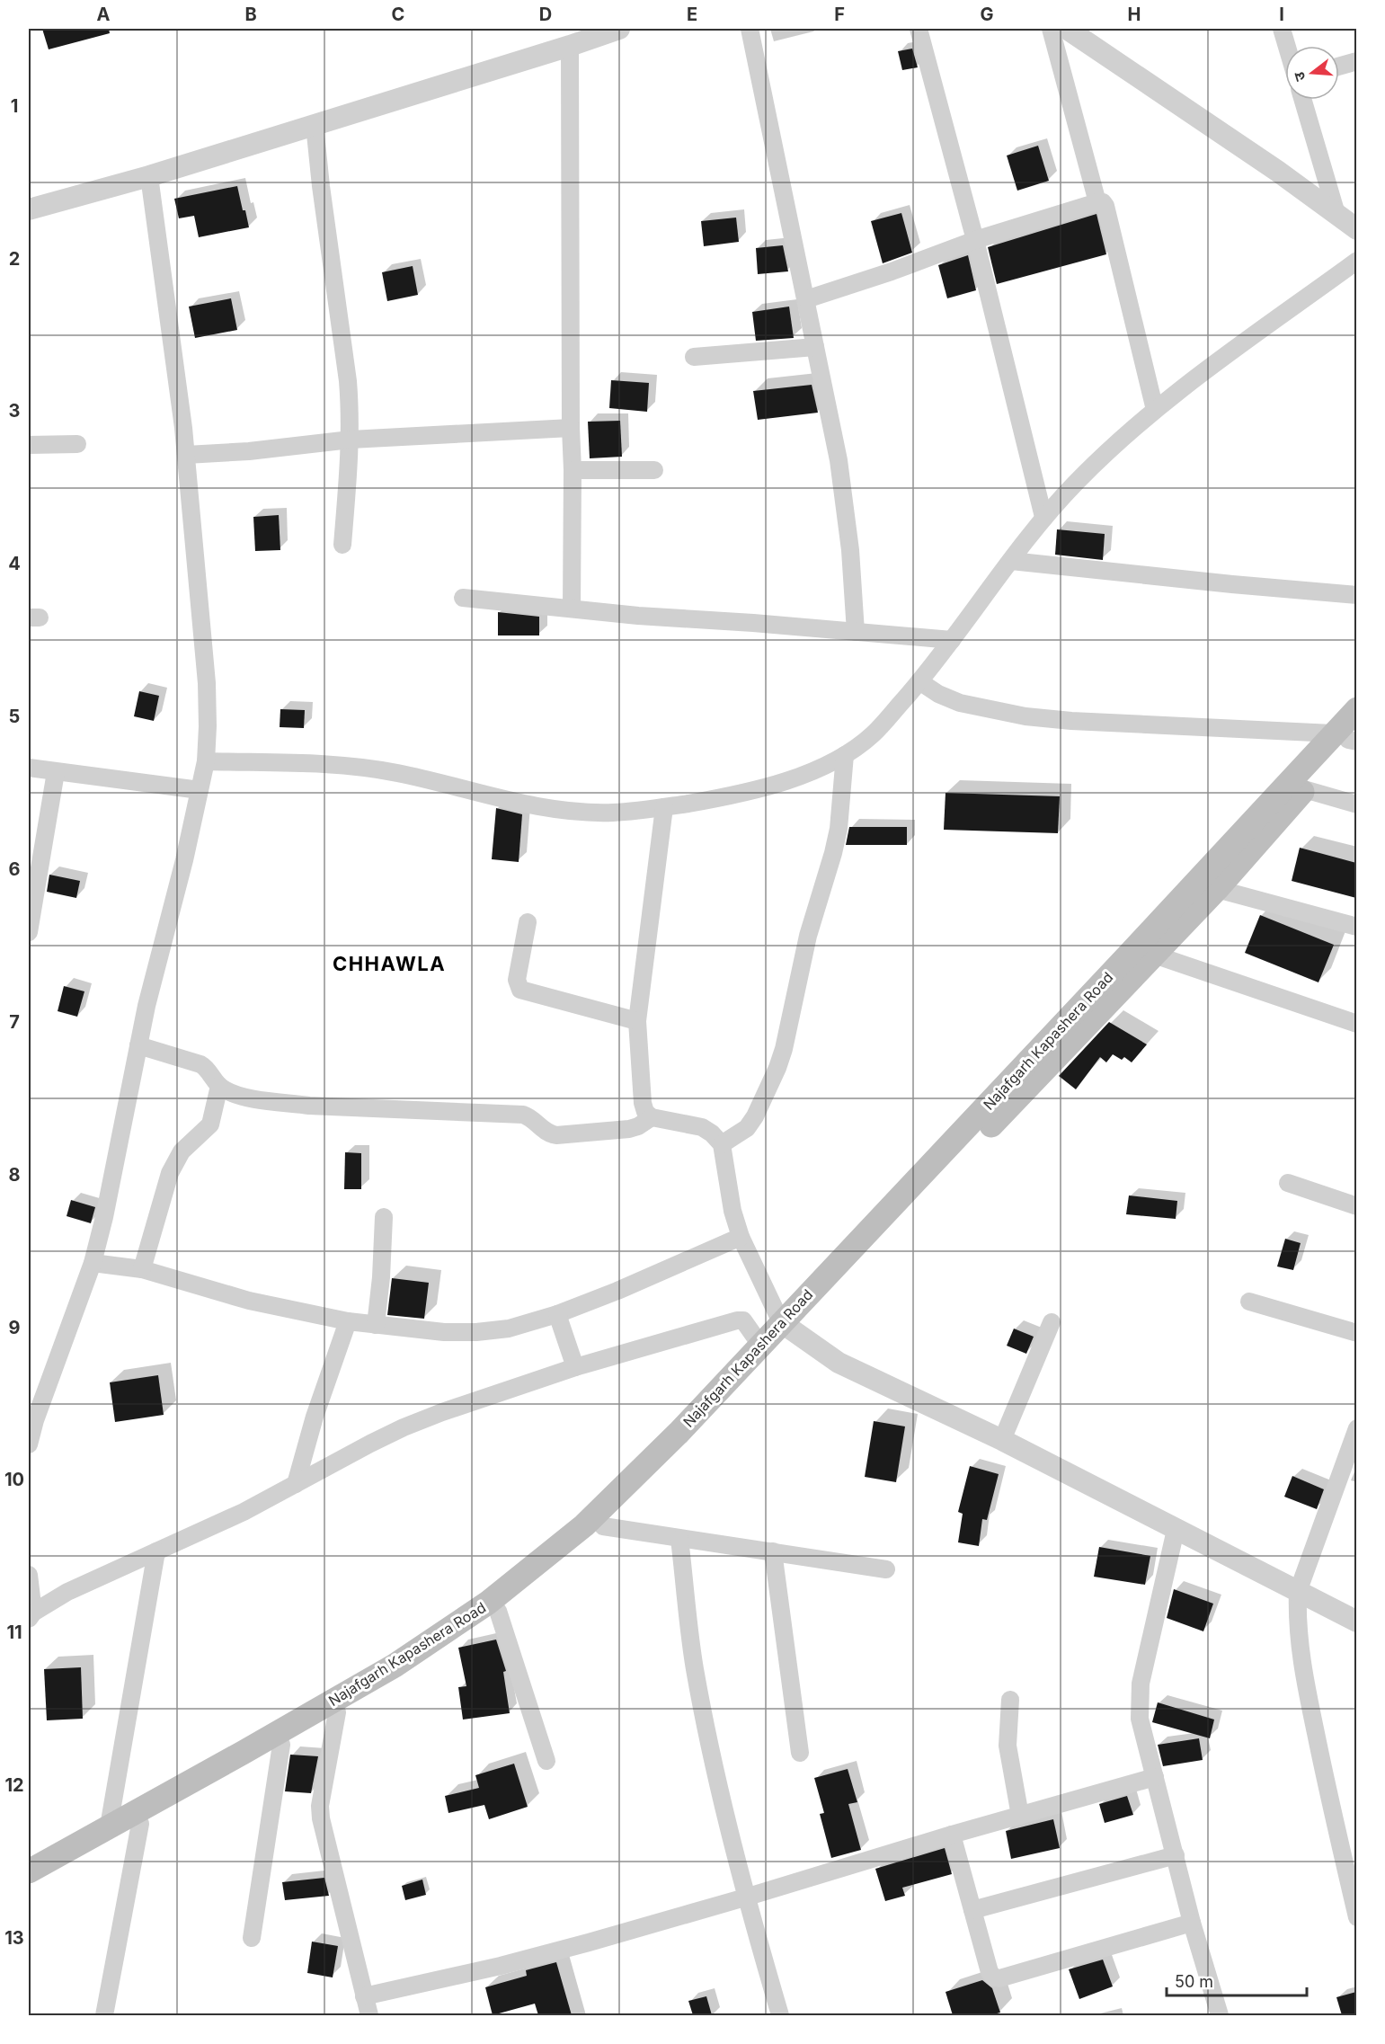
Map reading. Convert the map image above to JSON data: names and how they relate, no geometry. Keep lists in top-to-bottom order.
{
  "streets": {
    "main road": ["Najafgarh Kapashera Road"]
  },
  "districts": ["CHHAWLA"],
  "scale_bar": "50 m",
  "north": "left",
  "grid": {
    "columns": [
      "A",
      "B",
      "C",
      "D",
      "E",
      "F",
      "G",
      "H",
      "I"
    ],
    "rows": [
      "1",
      "2",
      "3",
      "4",
      "5",
      "6",
      "7",
      "8",
      "9",
      "10",
      "11",
      "12",
      "13"
    ]
  }
}
